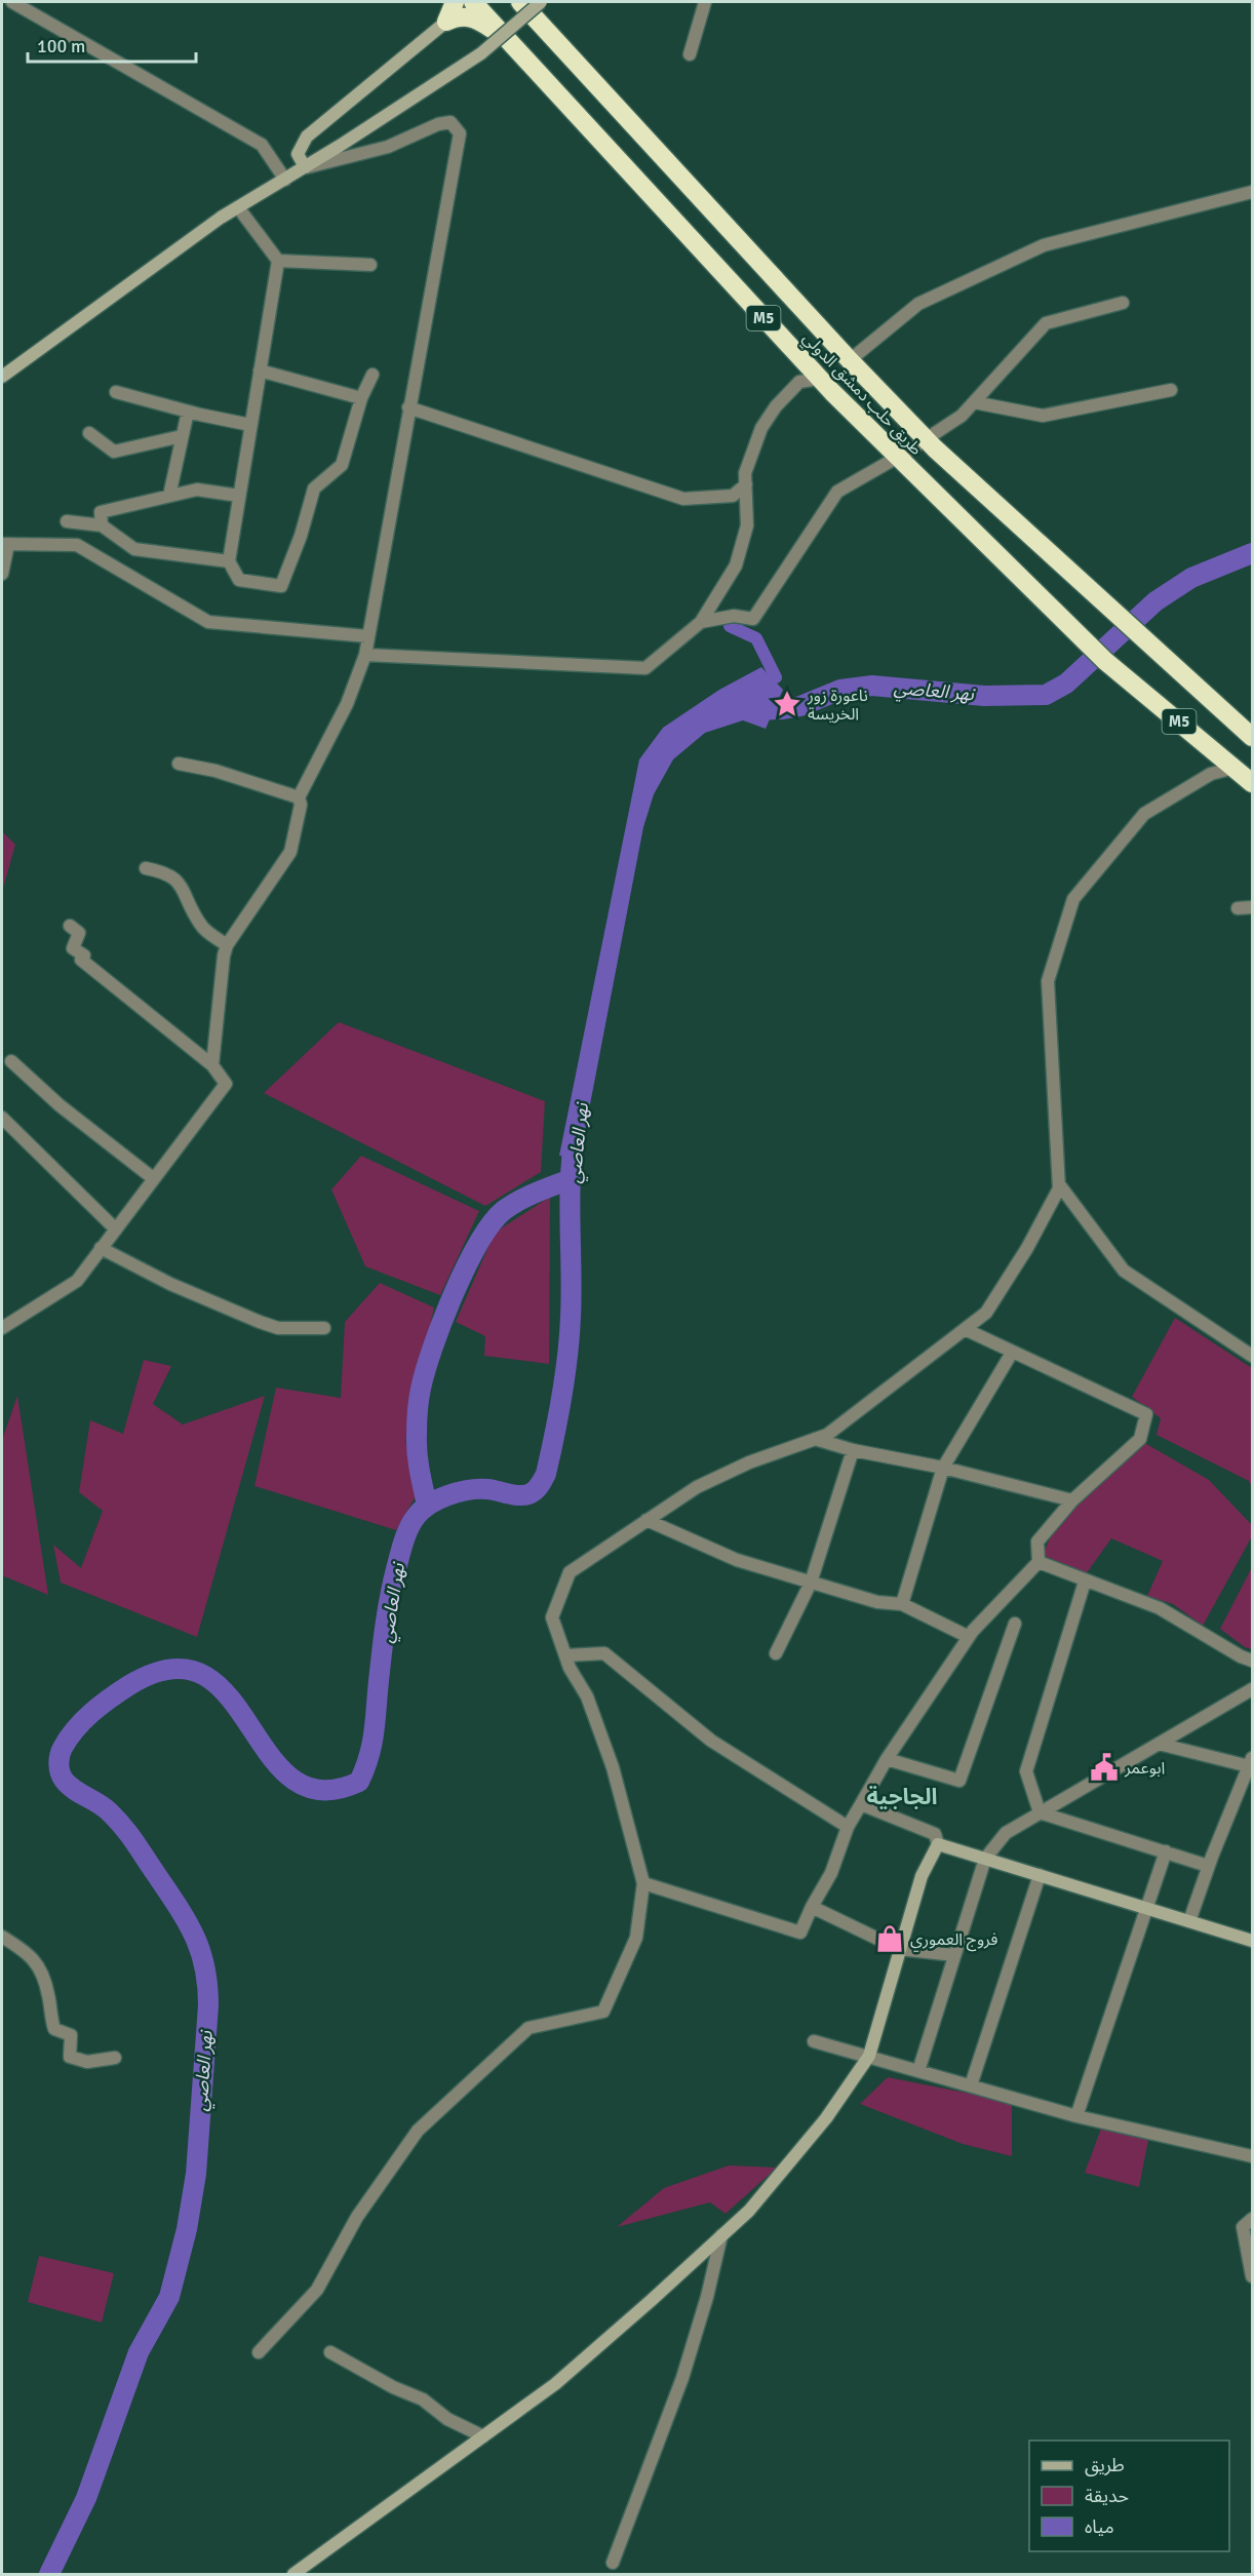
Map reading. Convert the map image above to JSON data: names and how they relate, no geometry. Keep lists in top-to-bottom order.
{
  "streets": {
    "highway": ["M5", "طريق حلب دمشق الدولي"]
  },
  "districts": ["الجاجية"],
  "water": ["نهر العاصي"],
  "places": {
    "place": ["ناعورة زور الخريسة"],
    "public building": ["ابوعمر"],
    "shop": ["فروج العموري"]
  },
  "legend": ["طريق", "حديقة", "مياه"],
  "scale_bar": "100 m"
}
